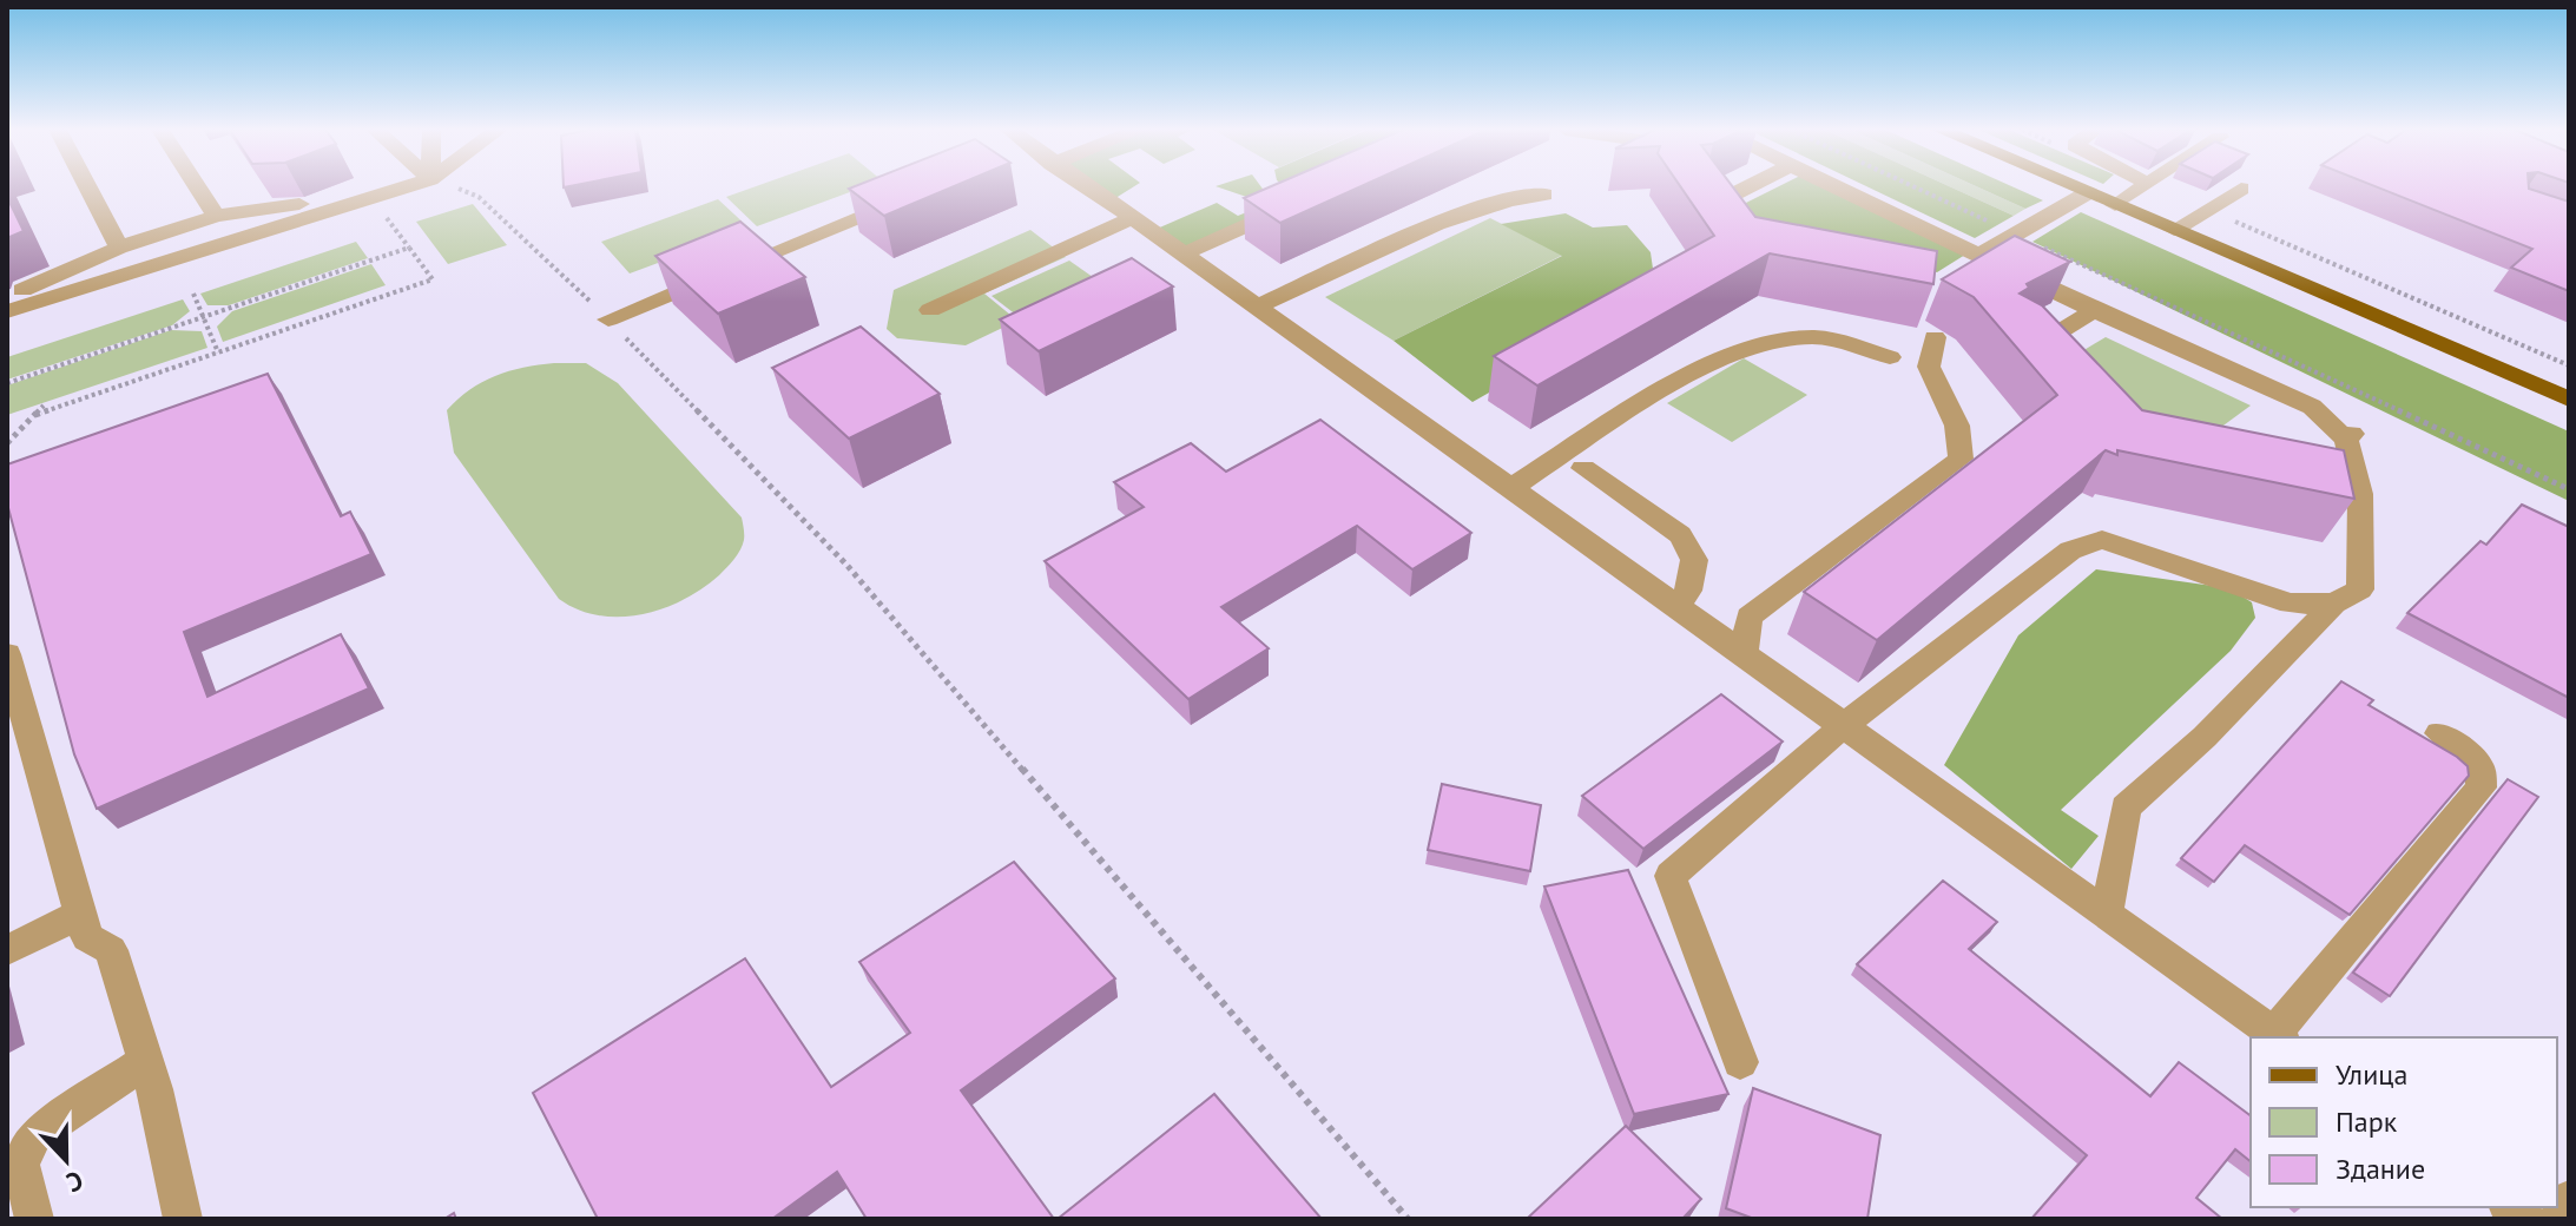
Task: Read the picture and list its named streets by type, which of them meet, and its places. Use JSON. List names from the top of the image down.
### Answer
{
  "legend": ["Улица", "Парк", "Здание"],
  "north": "bottom"
}
